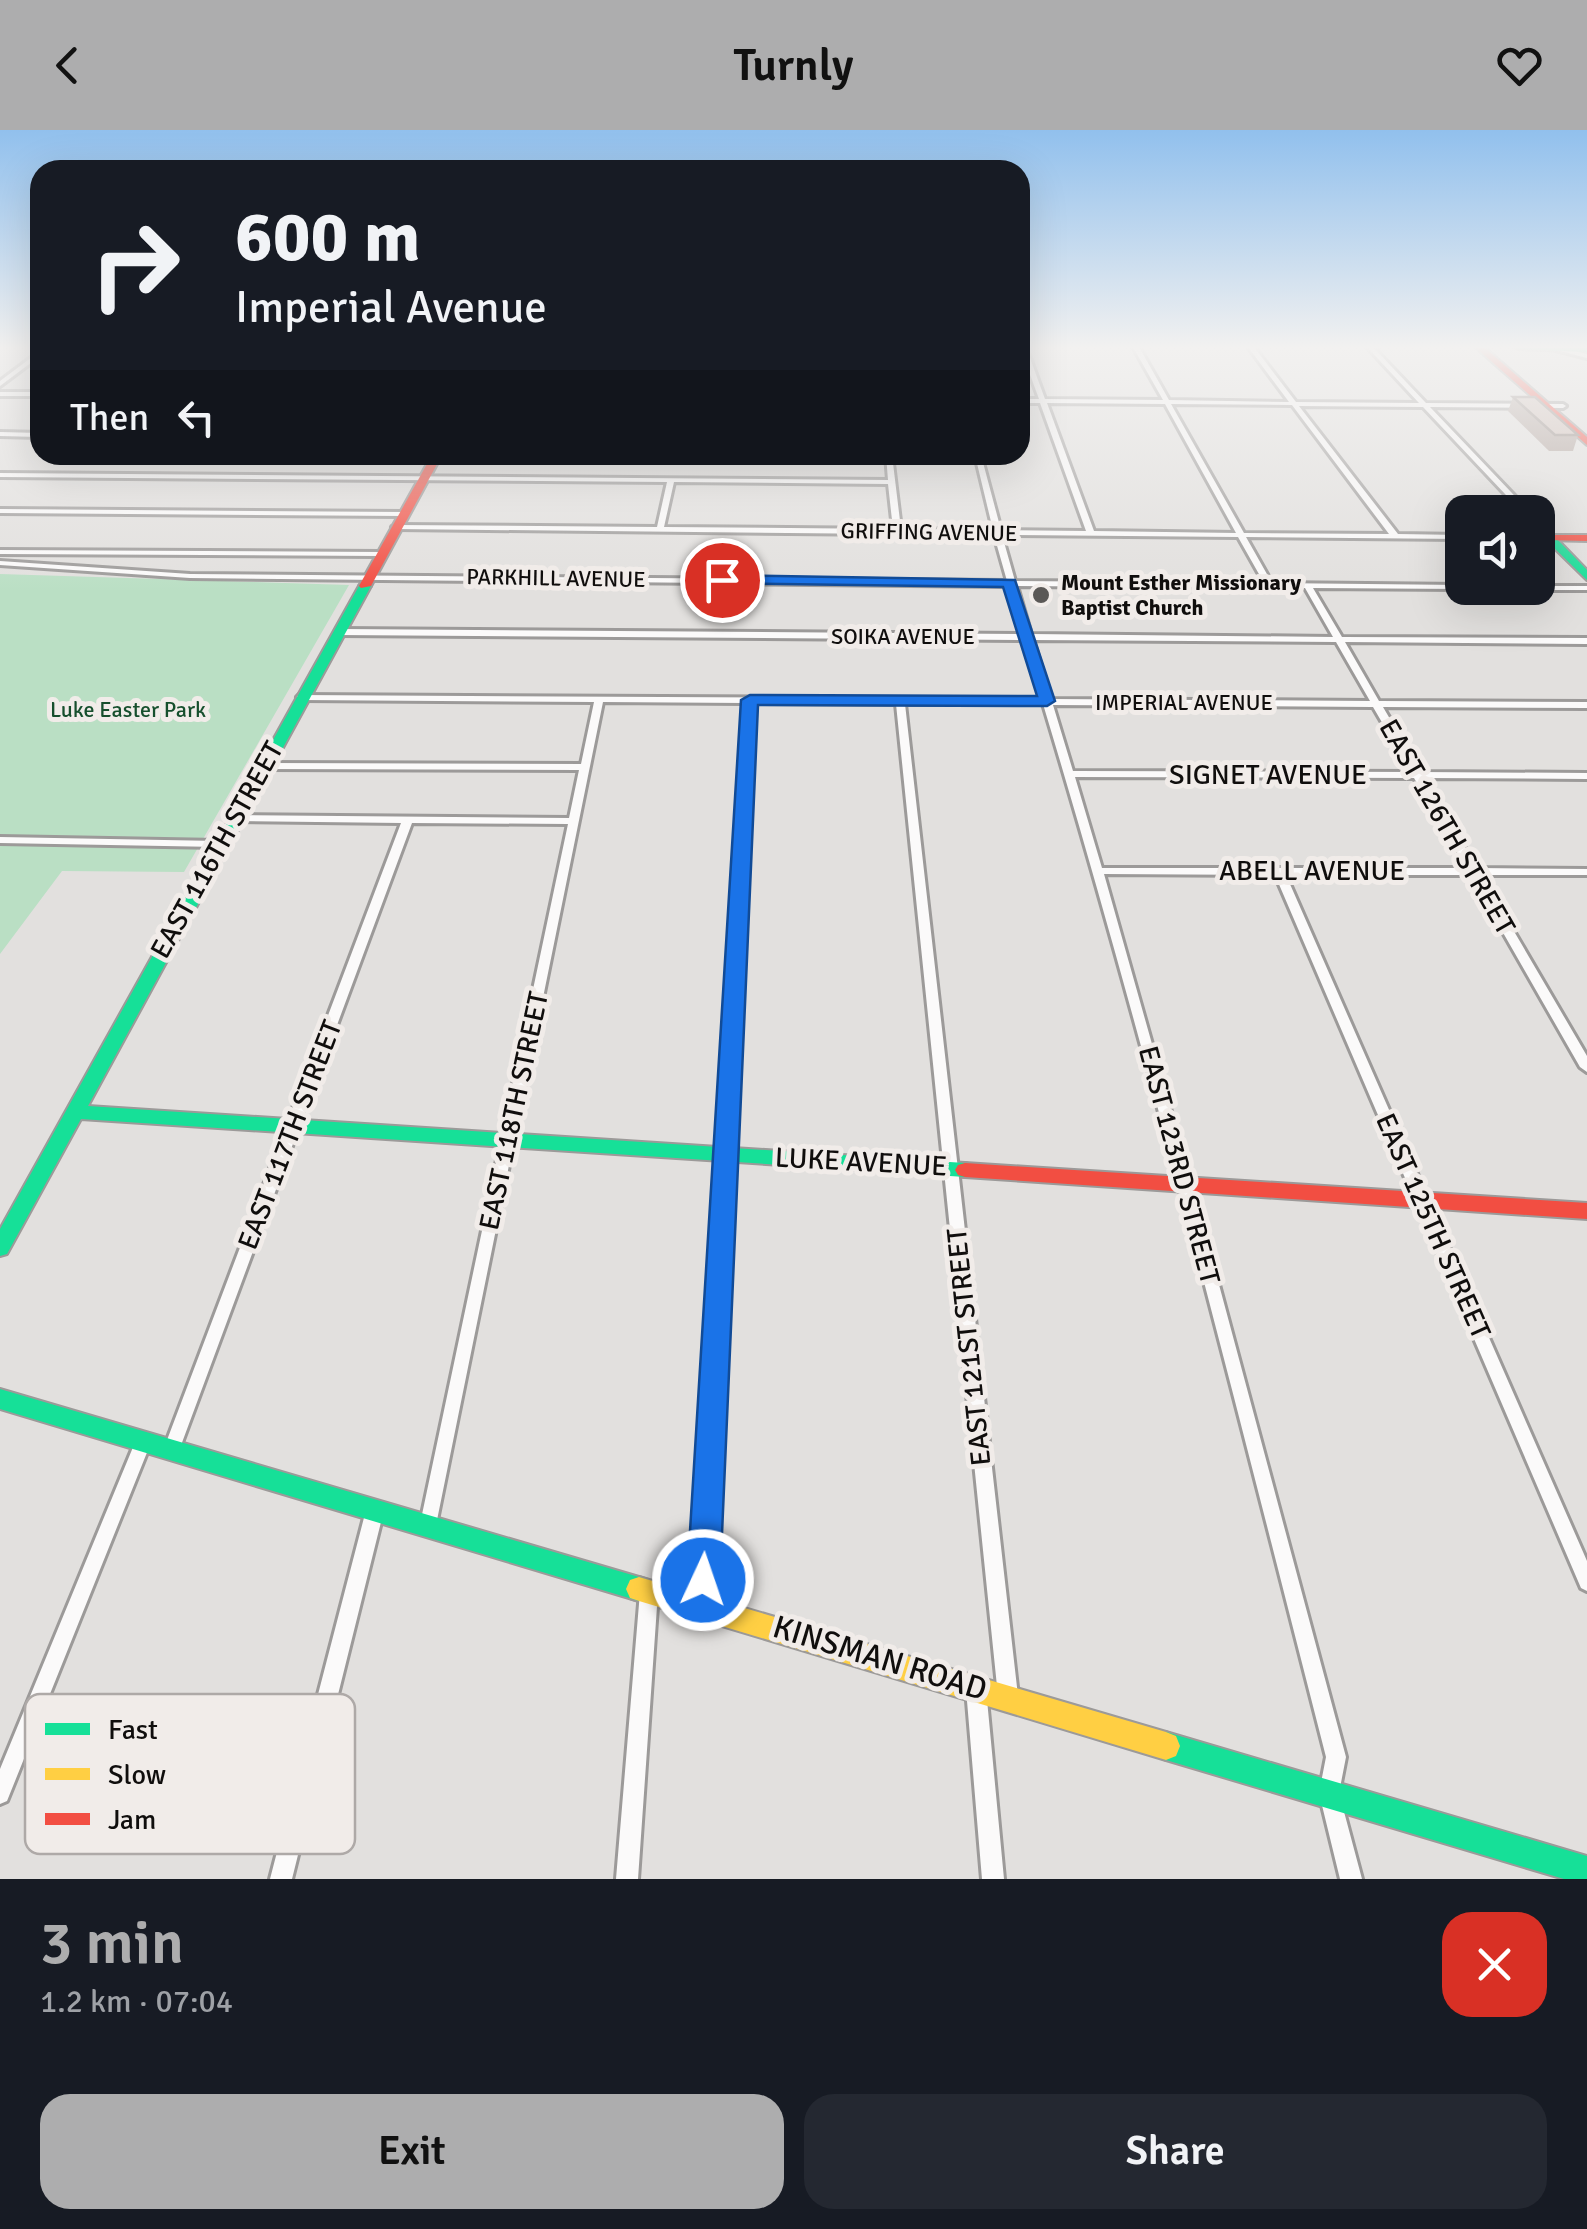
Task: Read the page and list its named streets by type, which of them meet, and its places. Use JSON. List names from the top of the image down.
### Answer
{
  "streets": {
    "main road": ["EAST 116TH STREET", "LUKE AVENUE", "KINSMAN ROAD"],
    "street": [
      "GRIFFING AVENUE",
      "PARKHILL AVENUE",
      "SOIKA AVENUE",
      "IMPERIAL AVENUE",
      "SIGNET AVENUE",
      "EAST 126TH STREET",
      "ABELL AVENUE",
      "EAST 118TH STREET",
      "EAST 117TH STREET",
      "EAST 123RD STREET",
      "EAST 125TH STREET",
      "EAST 121ST STREET"
    ]
  },
  "crossings": [
    ["GRIFFING AVENUE", "EAST 116TH STREET"],
    ["GRIFFING AVENUE", "EAST 123RD STREET"],
    ["PARKHILL AVENUE", "EAST 126TH STREET"],
    ["PARKHILL AVENUE", "EAST 116TH STREET"],
    ["PARKHILL AVENUE", "EAST 123RD STREET"],
    ["SOIKA AVENUE", "EAST 126TH STREET"],
    ["SOIKA AVENUE", "EAST 116TH STREET"],
    ["SOIKA AVENUE", "EAST 123RD STREET"],
    ["IMPERIAL AVENUE", "EAST 126TH STREET"],
    ["IMPERIAL AVENUE", "EAST 116TH STREET"],
    ["IMPERIAL AVENUE", "EAST 118TH STREET"],
    ["IMPERIAL AVENUE", "EAST 123RD STREET"],
    ["IMPERIAL AVENUE", "EAST 121ST STREET"],
    ["SIGNET AVENUE", "EAST 126TH STREET"],
    ["SIGNET AVENUE", "EAST 123RD STREET"],
    ["EAST 126TH STREET", "ABELL AVENUE"],
    ["EAST 116TH STREET", "LUKE AVENUE"],
    ["ABELL AVENUE", "EAST 123RD STREET"],
    ["ABELL AVENUE", "EAST 125TH STREET"],
    ["EAST 118TH STREET", "LUKE AVENUE"],
    ["EAST 118TH STREET", "KINSMAN ROAD"],
    ["EAST 117TH STREET", "LUKE AVENUE"],
    ["EAST 117TH STREET", "KINSMAN ROAD"],
    ["LUKE AVENUE", "EAST 123RD STREET"],
    ["LUKE AVENUE", "EAST 125TH STREET"],
    ["LUKE AVENUE", "EAST 121ST STREET"],
    ["EAST 123RD STREET", "KINSMAN ROAD"],
    ["EAST 121ST STREET", "KINSMAN ROAD"]
  ],
  "parks": ["Luke Easter Park"],
  "places": ["Mount Esther Missionary Baptist Church"],
  "legend": ["Fast", "Slow", "Jam"],
  "page": {
    "header": "Turnly",
    "turn": ["600 m", "Imperial Avenue"],
    "then": "Then",
    "heading": ["3 min", "1.2 km · 07:04"],
    "buttons": ["Exit", "Share"]
  }
}
